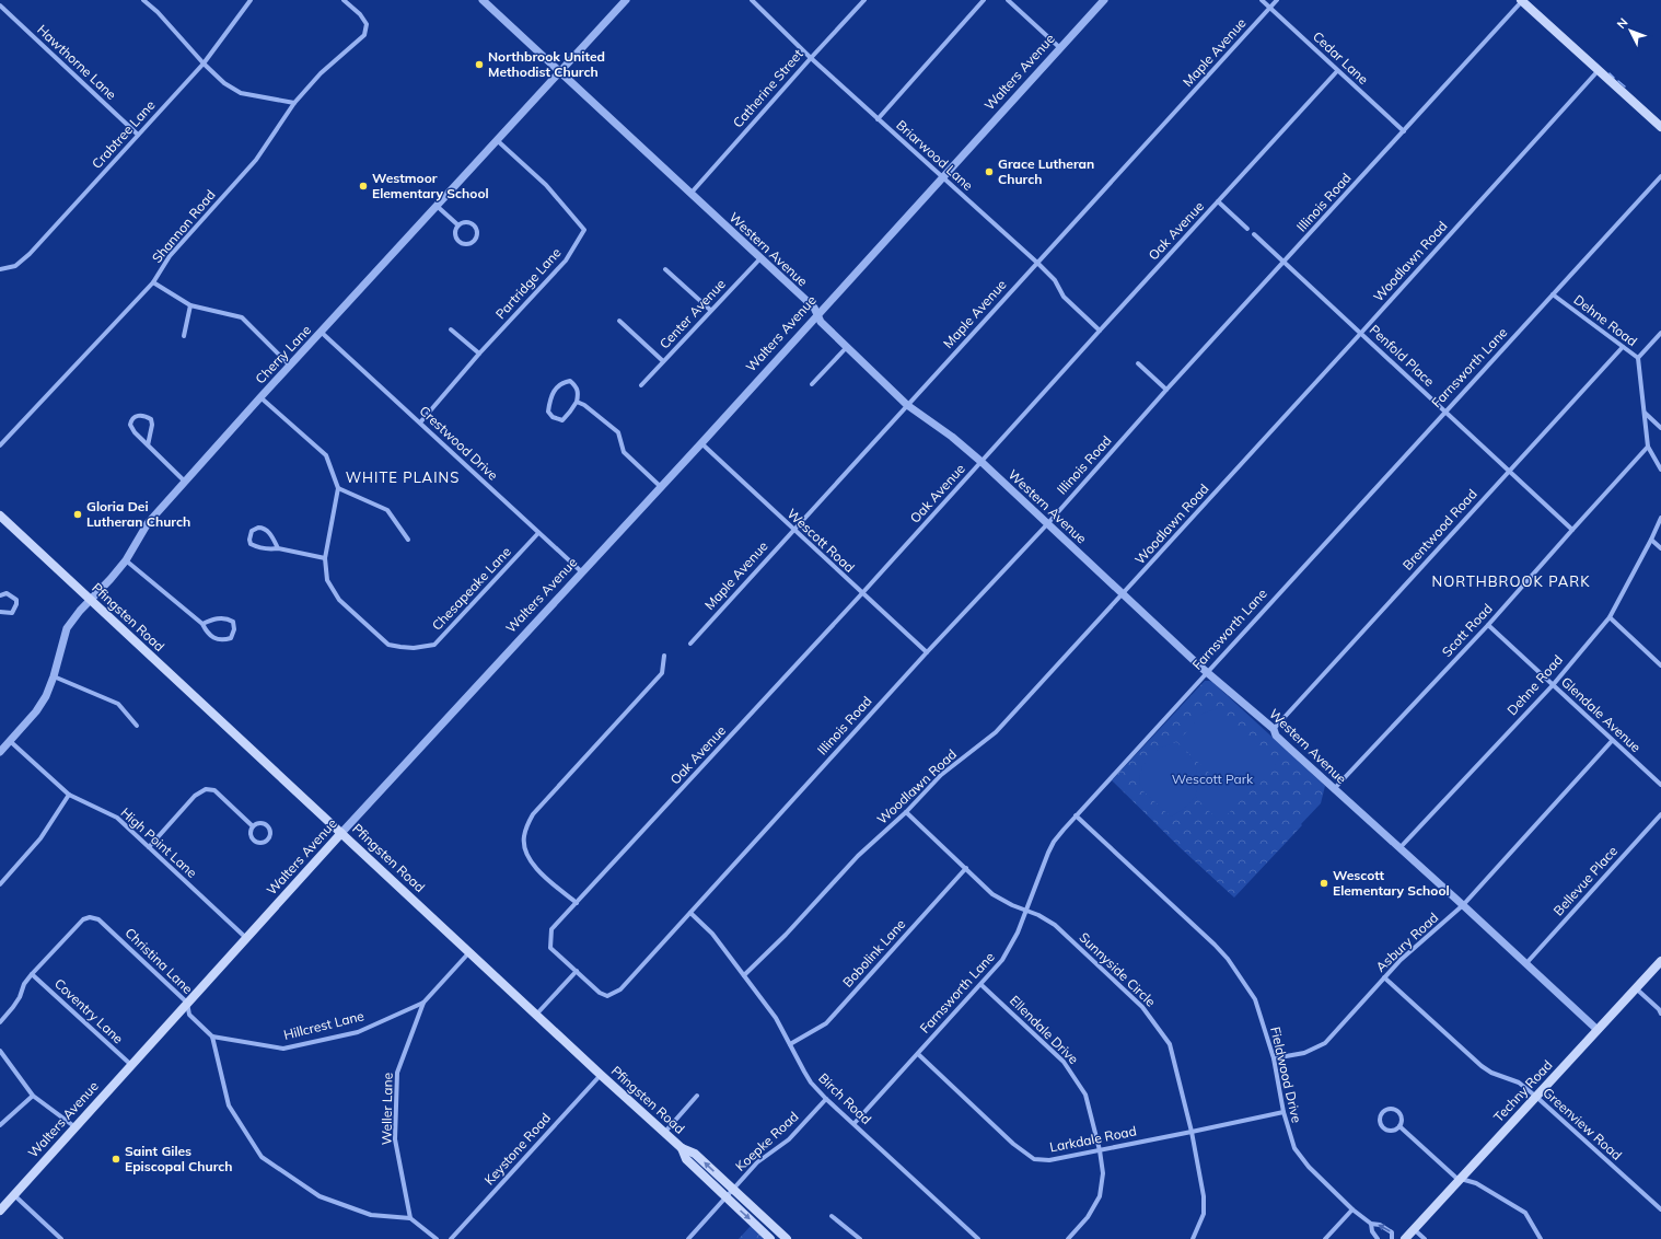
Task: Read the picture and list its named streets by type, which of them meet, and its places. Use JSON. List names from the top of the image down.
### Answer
{
  "streets": {
    "main road": ["Walters Avenue", "Pfingsten Road", "Techny Road"],
    "street": [
      "Maple Avenue",
      "Cedar Lane",
      "Hawthorne Lane",
      "Catherine Street",
      "Crabtree Lane",
      "Briarwood Lane",
      "Illinois Road",
      "Shannon Road",
      "Oak Avenue",
      "Western Avenue",
      "Woodlawn Road",
      "Partridge Lane",
      "Center Avenue",
      "Dehne Road",
      "Cherry Lane",
      "Penfold Place",
      "Farnsworth Lane",
      "Crestwood Drive",
      "Brentwood Road",
      "Wescott Road",
      "Chesapeake Lane",
      "Scott Road",
      "Glendale Avenue",
      "High Point Lane",
      "Bellevue Place",
      "Asbury Road",
      "Bobolink Lane",
      "Christina Lane",
      "Sunnyside Circle",
      "Coventry Lane",
      "Hillcrest Lane",
      "Ellendale Drive",
      "Fieldwood Drive",
      "Birch Road",
      "Weller Lane",
      "Greenview Road",
      "Larkdale Road",
      "Koepke Road",
      "Keystone Road"
    ]
  },
  "crossings": [
    ["Maple Avenue", "Cedar Lane"],
    ["Maple Avenue", "Briarwood Lane"],
    ["Maple Avenue", "Western Avenue"],
    ["Maple Avenue", "Wescott Road"],
    ["Cedar Lane", "Illinois Road"],
    ["Cedar Lane", "Oak Avenue"],
    ["Hawthorne Lane", "Crabtree Lane"],
    ["Walters Avenue", "Briarwood Lane"],
    ["Walters Avenue", "Western Avenue"],
    ["Walters Avenue", "Crestwood Drive"],
    ["Walters Avenue", "Wescott Road"],
    ["Walters Avenue", "Pfingsten Road"],
    ["Walters Avenue", "High Point Lane"],
    ["Walters Avenue", "Christina Lane"],
    ["Walters Avenue", "Coventry Lane"],
    ["Catherine Street", "Briarwood Lane"],
    ["Catherine Street", "Western Avenue"],
    ["Briarwood Lane", "Oak Avenue"],
    ["Illinois Road", "Oak Avenue"],
    ["Illinois Road", "Western Avenue"],
    ["Illinois Road", "Penfold Place"],
    ["Illinois Road", "Wescott Road"],
    ["Illinois Road", "Birch Road"],
    ["Oak Avenue", "Western Avenue"],
    ["Oak Avenue", "Wescott Road"],
    ["Western Avenue", "Woodlawn Road"],
    ["Western Avenue", "Center Avenue"],
    ["Western Avenue", "Dehne Road"],
    ["Western Avenue", "Cherry Lane"],
    ["Western Avenue", "Farnsworth Lane"],
    ["Western Avenue", "Brentwood Road"],
    ["Western Avenue", "Scott Road"],
    ["Western Avenue", "Bellevue Place"],
    ["Western Avenue", "Asbury Road"],
    ["Western Avenue", "Techny Road"],
    ["Woodlawn Road", "Penfold Place"],
    ["Woodlawn Road", "Sunnyside Circle"],
    ["Woodlawn Road", "Birch Road"],
    ["Partridge Lane", "Cherry Lane"],
    ["Partridge Lane", "Crestwood Drive"],
    ["Dehne Road", "Farnsworth Lane"],
    ["Dehne Road", "Brentwood Road"],
    ["Dehne Road", "Scott Road"],
    ["Dehne Road", "Glendale Avenue"],
    ["Cherry Lane", "Crestwood Drive"],
    ["Cherry Lane", "Pfingsten Road"],
    ["Cherry Lane", "High Point Lane"],
    ["Penfold Place", "Farnsworth Lane"],
    ["Penfold Place", "Brentwood Road"],
    ["Penfold Place", "Scott Road"],
    ["Farnsworth Lane", "Sunnyside Circle"],
    ["Farnsworth Lane", "Ellendale Drive"],
    ["Farnsworth Lane", "Fieldwood Drive"],
    ["Farnsworth Lane", "Birch Road"],
    ["Farnsworth Lane", "Larkdale Road"],
    ["Crestwood Drive", "Chesapeake Lane"],
    ["Pfingsten Road", "Hillcrest Lane"],
    ["Pfingsten Road", "Koepke Road"],
    ["Pfingsten Road", "Keystone Road"],
    ["Scott Road", "Glendale Avenue"],
    ["Glendale Avenue", "Asbury Road"],
    ["Asbury Road", "Fieldwood Drive"],
    ["Asbury Road", "Greenview Road"],
    ["Bobolink Lane", "Sunnyside Circle"],
    ["Bobolink Lane", "Birch Road"],
    ["Christina Lane", "Coventry Lane"],
    ["Christina Lane", "Hillcrest Lane"],
    ["Sunnyside Circle", "Larkdale Road"],
    ["Hillcrest Lane", "Weller Lane"],
    ["Ellendale Drive", "Larkdale Road"],
    ["Fieldwood Drive", "Larkdale Road"],
    ["Techny Road", "Greenview Road"],
    ["Birch Road", "Koepke Road"]
  ],
  "districts": ["WHITE PLAINS", "NORTHBROOK PARK"],
  "parks": ["Wescott Park"],
  "places": [
    "Northbrook United Methodist Church",
    "Grace Lutheran Church",
    "Westmoor Elementary School",
    "Gloria Dei Lutheran Church",
    "Wescott Elementary School",
    "Saint Giles Episcopal Church"
  ],
  "north": "top left"
}
